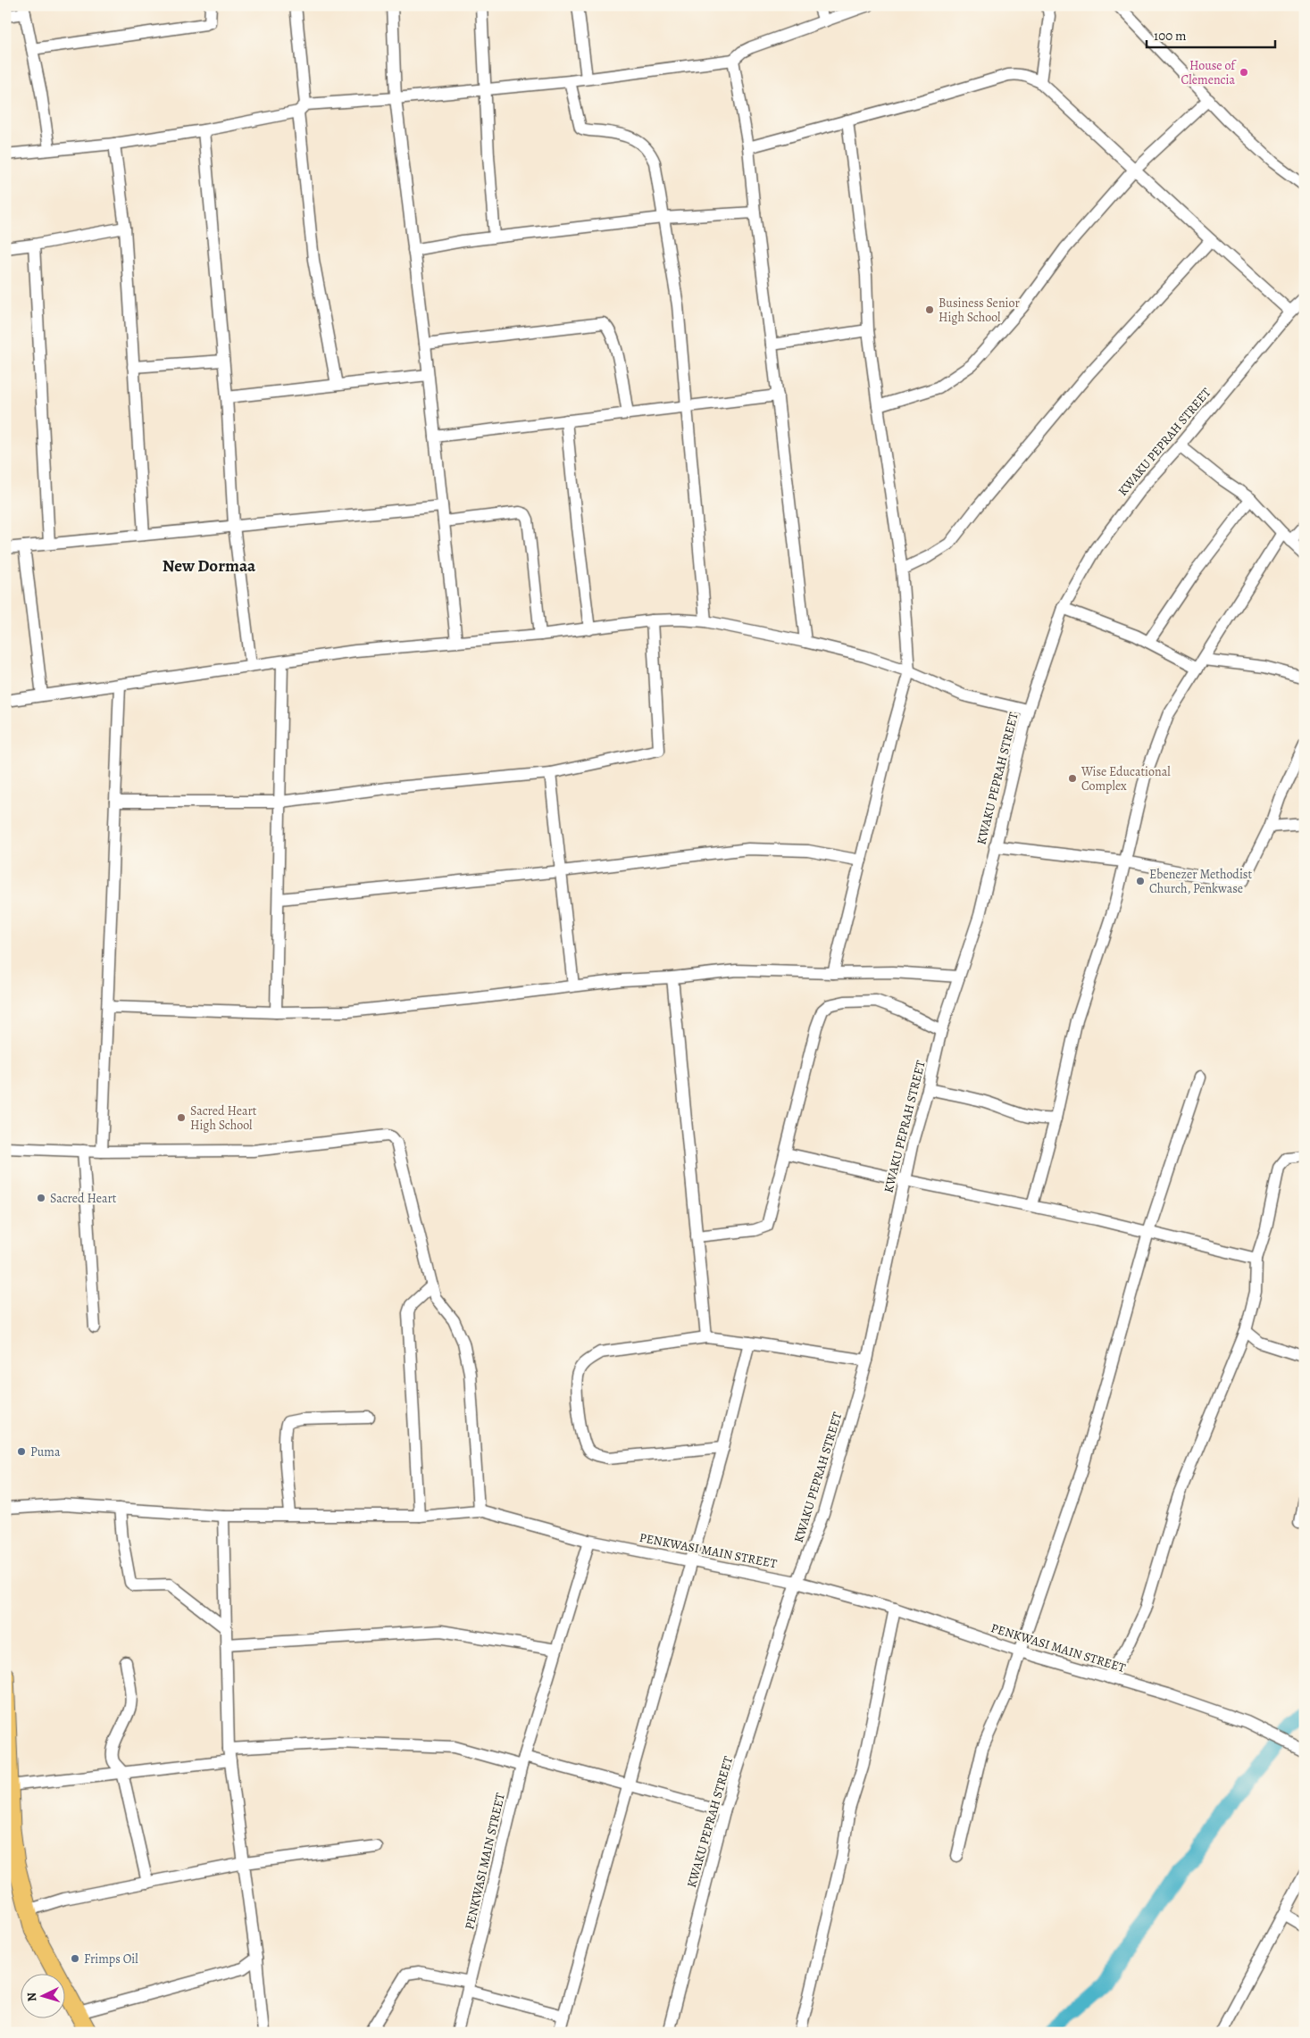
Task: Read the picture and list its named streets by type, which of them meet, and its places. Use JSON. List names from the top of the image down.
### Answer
{
  "streets": {
    "street": ["KWAKU PEPRAH STREET", "PENKWASI MAIN STREET"]
  },
  "crossings": [
    ["KWAKU PEPRAH STREET", "PENKWASI MAIN STREET"]
  ],
  "districts": ["New Dormaa"],
  "places": [
    "House of Clemencia",
    "Business Senior High School",
    "Wise Educational Complex",
    "Ebenezer Methodist Church, Penkwase",
    "Sacred Heart High School",
    "Sacred Heart",
    "Puma",
    "Frimps Oil"
  ],
  "scale_bar": "100 m",
  "north": "left"
}
